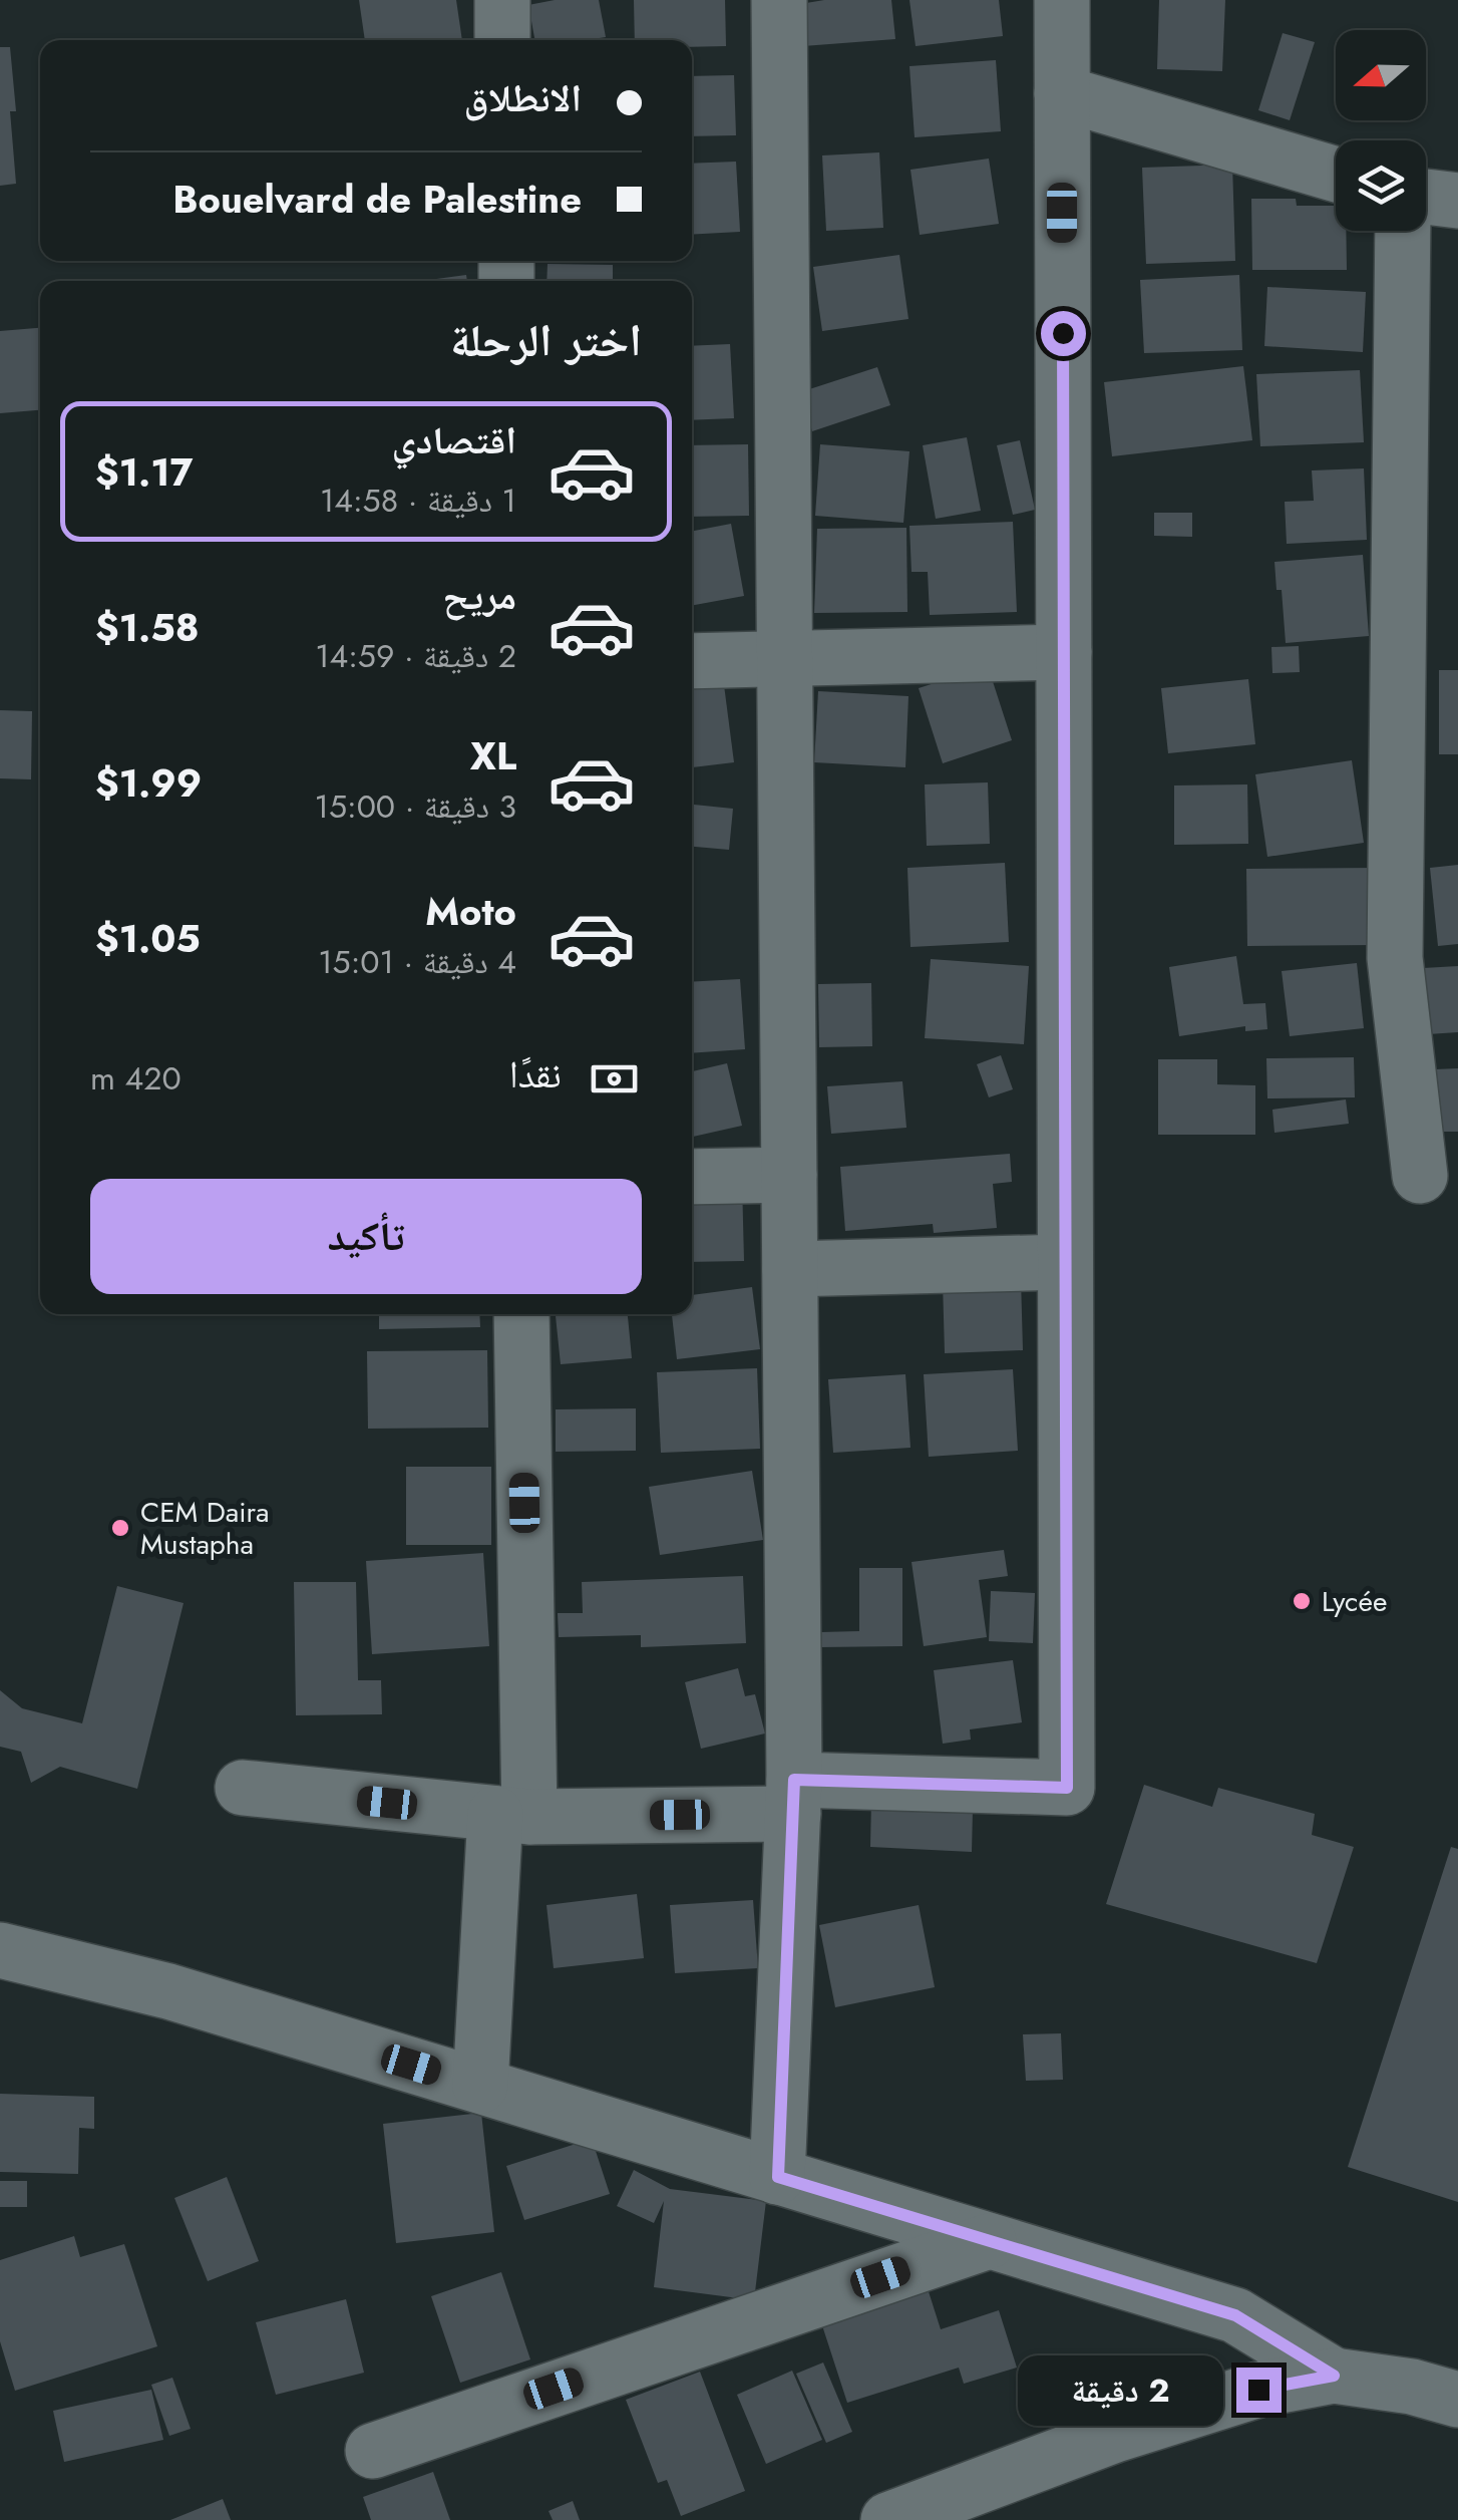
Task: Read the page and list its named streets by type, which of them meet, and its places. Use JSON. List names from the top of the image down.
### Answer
{
  "places": ["CEM Daira Mustapha", "Lycée"],
  "north": "left",
  "page": {
    "banner": ["الانطلاق", "Bouelvard de Palestine"],
    "heading": "اختر الرحلة",
    "list": [
      {
        "name": "اقتصادي",
        "note": "1 دقيقة · 14:58",
        "value": "$1.17"
      },
      {
        "name": "مريح",
        "note": "2 دقيقة · 14:59",
        "value": "$1.58"
      },
      {
        "name": "XL",
        "note": "3 دقيقة · 15:00",
        "value": "$1.99"
      },
      {
        "name": "Moto",
        "note": "4 دقيقة · 15:01",
        "value": "$1.05"
      }
    ],
    "pay": ["نقدًا", "420 m"],
    "buttons": "تأكيد",
    "bubble": "2 دقيقة"
  }
}
